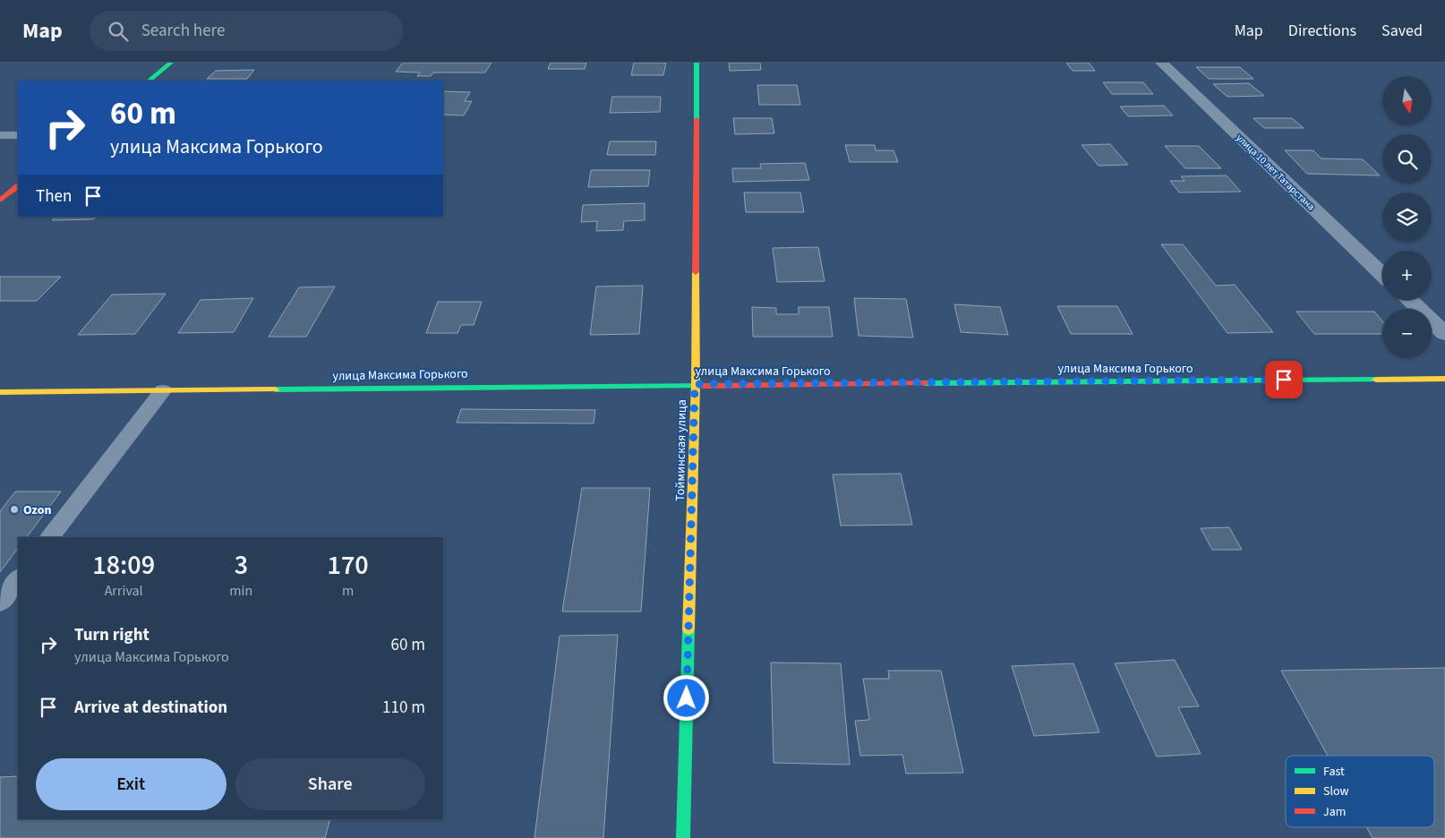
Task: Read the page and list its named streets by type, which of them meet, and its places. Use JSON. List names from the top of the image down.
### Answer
{
  "streets": {
    "street": ["улица 10 лет Татарстана", "улица Максима Горького", "Тойминская улица"]
  },
  "crossings": [
    ["улица Максима Горького", "Тойминская улица"]
  ],
  "places": ["Ozon"],
  "legend": ["Fast", "Slow", "Jam"],
  "north": "bottom",
  "page": {
    "header": "Map",
    "search": "Search here",
    "nav": ["Map", "Directions", "Saved"],
    "map_buttons": ["+", "−"],
    "turn": ["60 m", "улица Максима Горького"],
    "then": "Then",
    "eta": [
      "18:09",
      "Arrival",
      "3",
      "min",
      "170",
      "m"
    ],
    "list": [
      {
        "name": "Turn right",
        "note": "улица Максима Горького",
        "value": "60 m"
      },
      {
        "name": "Arrive at destination",
        "value": "110 m"
      }
    ],
    "buttons": ["Exit", "Share"]
  }
}
